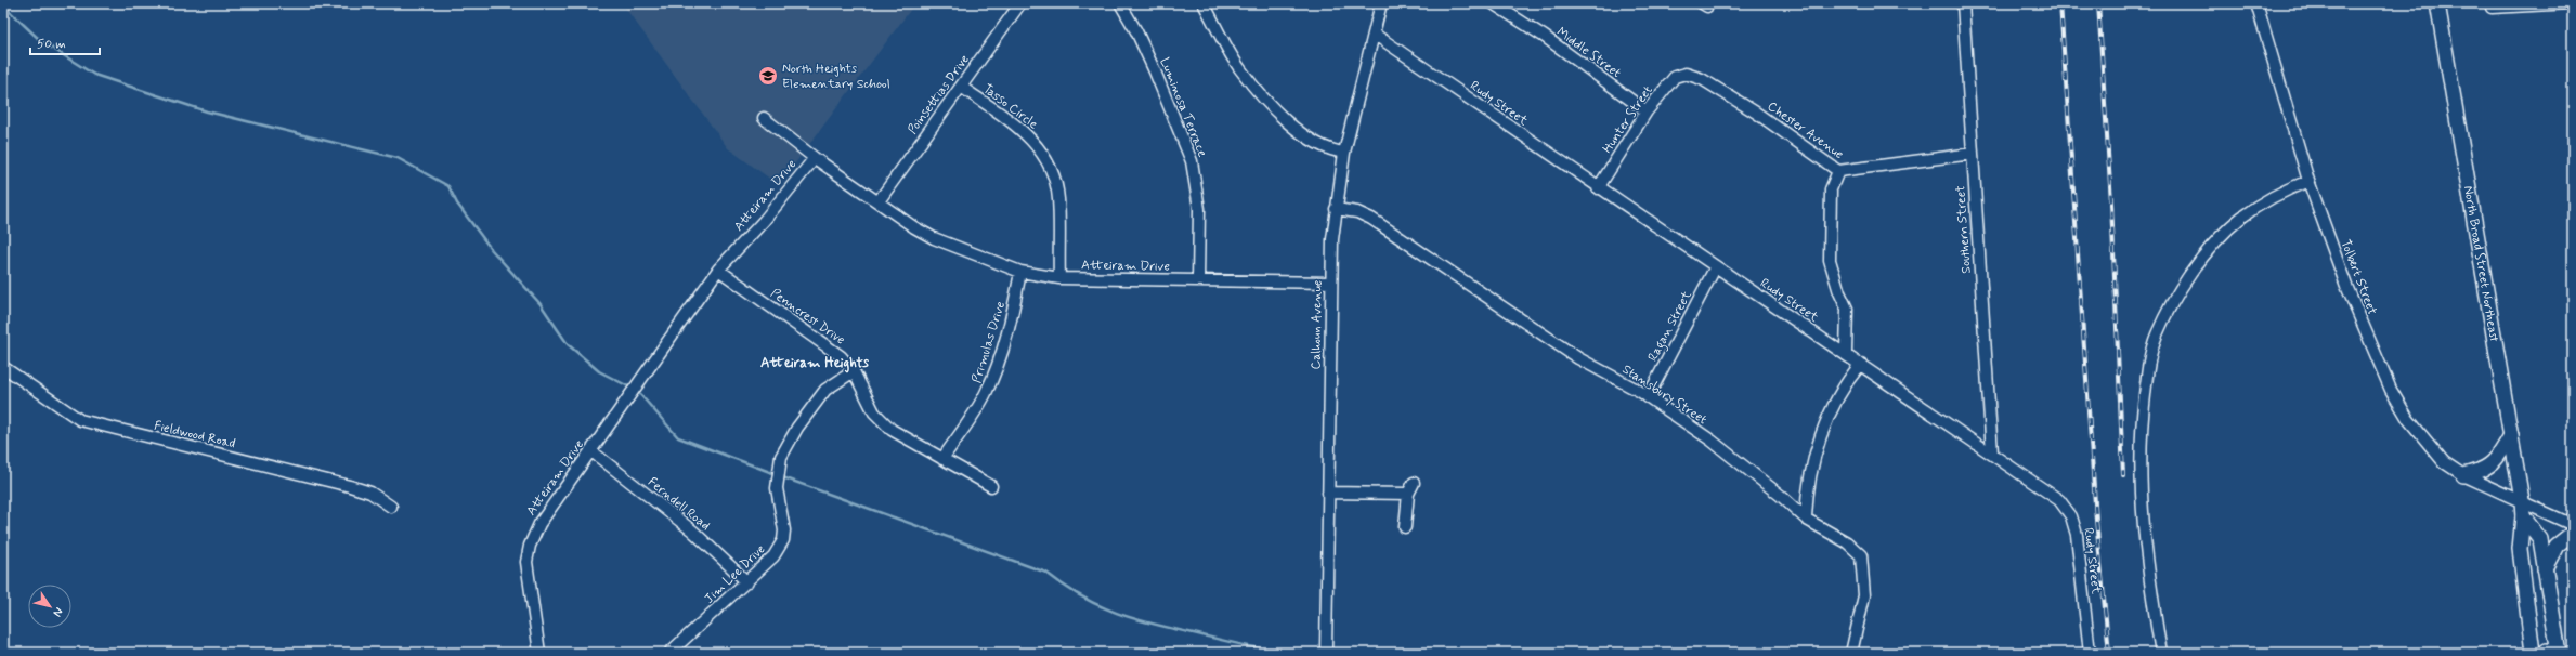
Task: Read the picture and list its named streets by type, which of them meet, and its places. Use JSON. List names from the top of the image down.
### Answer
{
  "streets": {
    "main road": ["North Broad Street Northeast"],
    "street": [
      "Middle Street",
      "Poinsettias Drive",
      "Rudy Street",
      "Tasso Circle",
      "Luminosa Terrace",
      "Hunter Street",
      "Chester Avenue",
      "Atteiram Drive",
      "Southern Street",
      "Tolbert Street",
      "Penncrest Drive",
      "Calhoun Avenue",
      "Ragan Street",
      "Primulas Drive",
      "Stansbury Street",
      "Fieldwood Road",
      "Ferndell Road",
      "Jim Lee Drive"
    ]
  },
  "crossings": [
    ["Middle Street", "Hunter Street"],
    ["Poinsettias Drive", "Tasso Circle"],
    ["Poinsettias Drive", "Atteiram Drive"],
    ["Rudy Street", "Hunter Street"],
    ["Rudy Street", "Southern Street"],
    ["Rudy Street", "Calhoun Avenue"],
    ["Rudy Street", "Ragan Street"],
    ["Tasso Circle", "Atteiram Drive"],
    ["Luminosa Terrace", "Atteiram Drive"],
    ["Hunter Street", "Chester Avenue"],
    ["Chester Avenue", "Southern Street"],
    ["Atteiram Drive", "Penncrest Drive"],
    ["Atteiram Drive", "Calhoun Avenue"],
    ["Atteiram Drive", "Primulas Drive"],
    ["Atteiram Drive", "Ferndell Road"],
    ["North Broad Street Northeast", "Tolbert Street"],
    ["Penncrest Drive", "Primulas Drive"],
    ["Penncrest Drive", "Jim Lee Drive"],
    ["Calhoun Avenue", "Stansbury Street"],
    ["Ragan Street", "Stansbury Street"],
    ["Ferndell Road", "Jim Lee Drive"]
  ],
  "districts": ["Atteiram Heights"],
  "places": {
    "school or university": ["North Heights Elementary School"]
  },
  "scale_bar": "50 m",
  "north": "bottom right"
}
